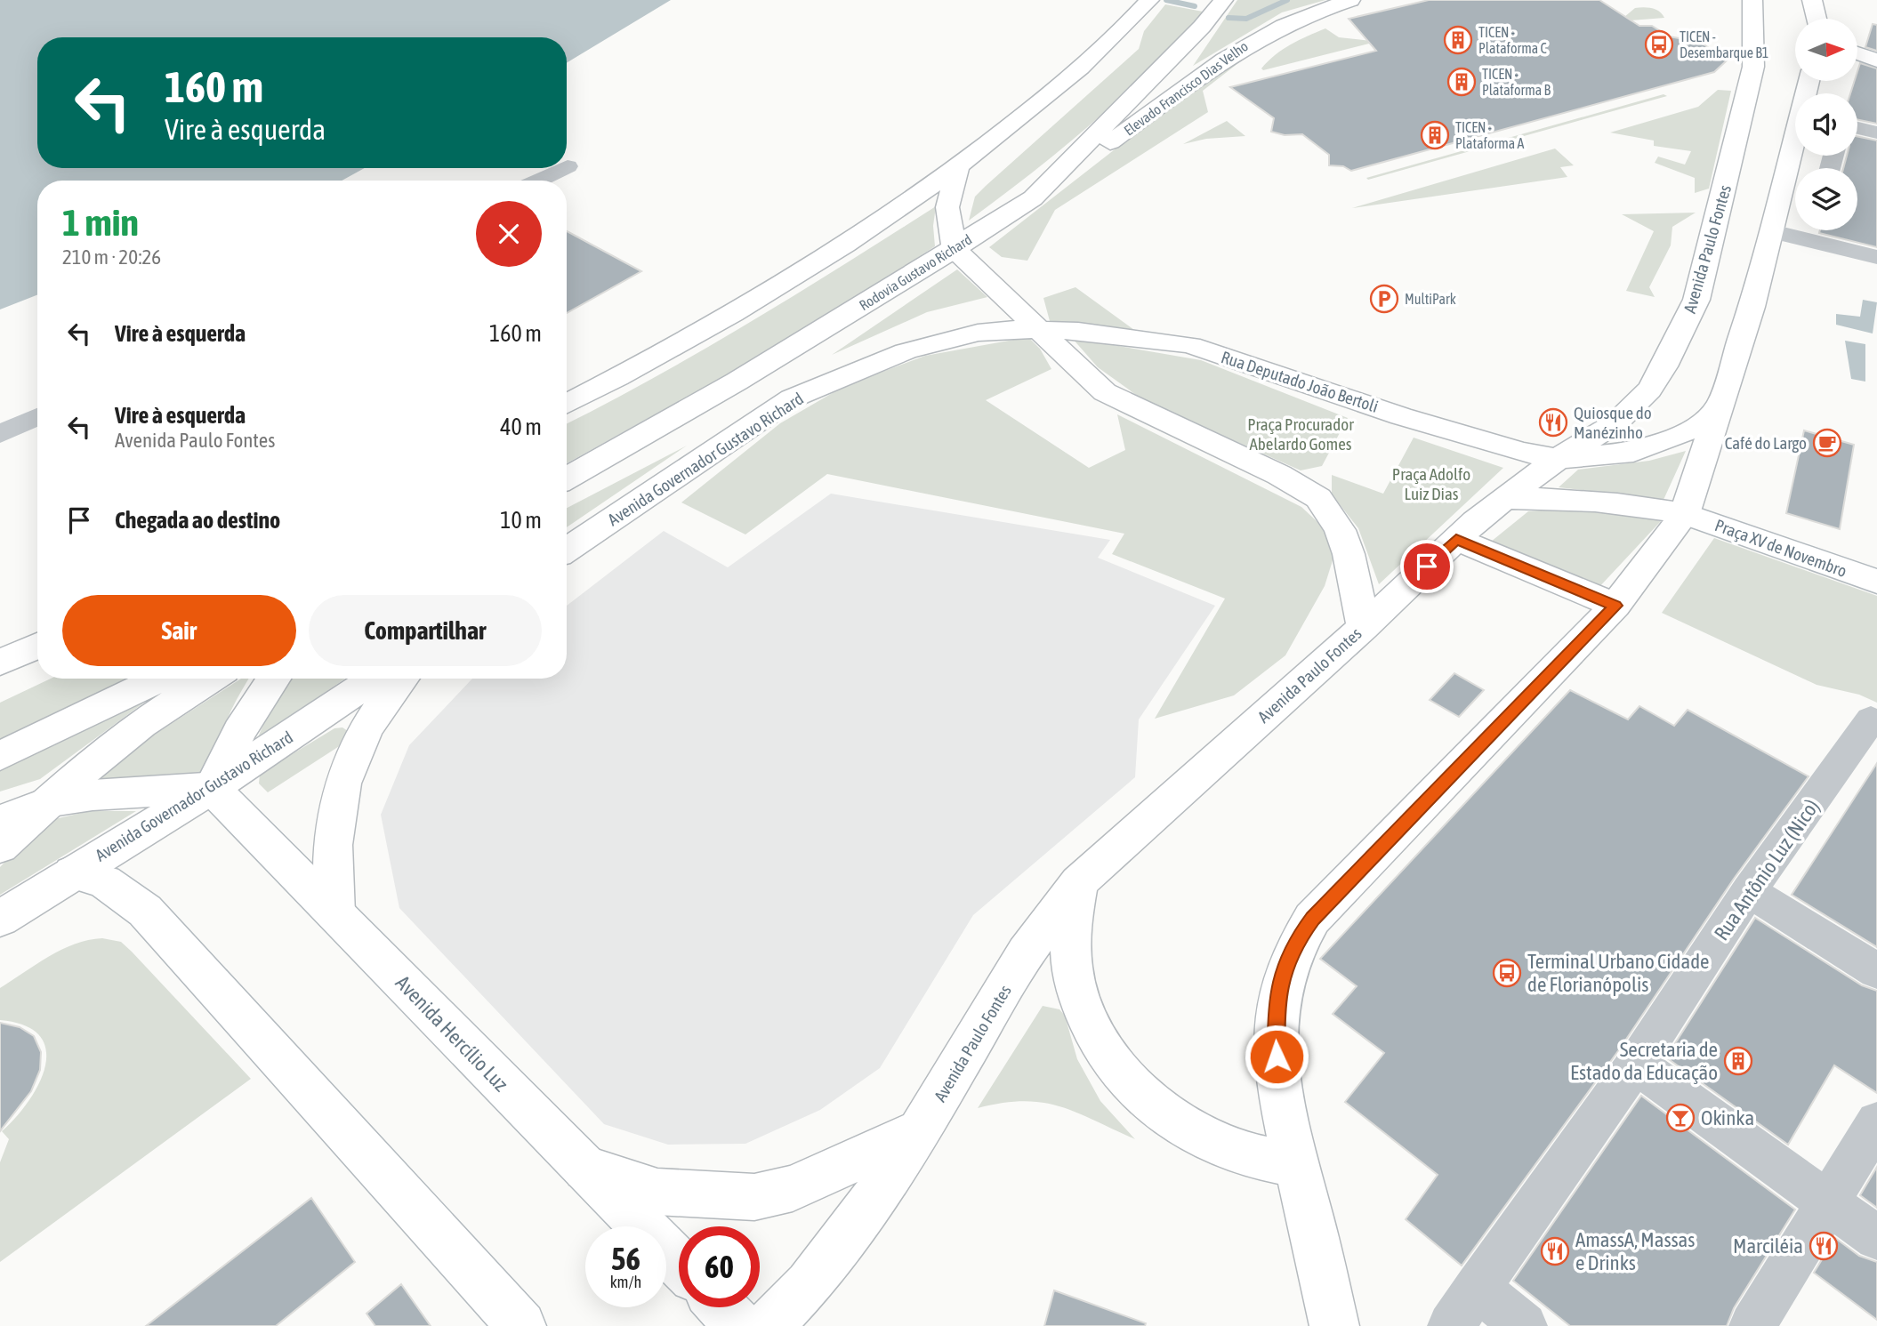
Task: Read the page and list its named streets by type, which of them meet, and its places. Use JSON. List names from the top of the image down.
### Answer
{
  "streets": {
    "main road": [
      "Elevado Francisco Dias Velho",
      "Avenida Paulo Fontes",
      "Rodovia Gustavo Richard",
      "Rua Deputado João Bertoli",
      "Avenida Governador Gustavo Richard",
      "Praça XV de Novembro",
      "Avenida Hercílio Luz"
    ],
    "street": ["Rua Antônio Luz (Nico)"]
  },
  "crossings": [
    ["Elevado Francisco Dias Velho", "Rodovia Gustavo Richard"],
    ["Avenida Paulo Fontes", "Rua Deputado João Bertoli"],
    ["Avenida Paulo Fontes", "Praça XV de Novembro"],
    ["Rua Deputado João Bertoli", "Avenida Governador Gustavo Richard"],
    ["Avenida Governador Gustavo Richard", "Avenida Hercílio Luz"]
  ],
  "parks": ["Praça Procurador Abelardo Gomes", "Praça Adolfo Luiz Dias"],
  "places": {
    "building": [
      "TICEN - Plataforma C",
      "TICEN - Plataforma B",
      "TICEN - Plataforma A",
      "Secretaria de Estado da Educação"
    ],
    "bus stop": ["TICEN - Desembarque B1", "Terminal Urbano Cidade de Florianópolis"],
    "parking": ["MultiPark"],
    "restaurant": ["Quiosque do Manézinho", "Marciléia", "AmassA, Massas e Drinks"],
    "cafe": ["Café do Largo"],
    "bar": ["Okinka"]
  },
  "north": "right",
  "page": {
    "turn": ["160 m", "Vire à esquerda"],
    "heading": ["1 min", "210 m · 20:26"],
    "list": [
      {
        "name": "Vire à esquerda",
        "value": "160 m"
      },
      {
        "name": "Vire à esquerda",
        "note": "Avenida Paulo Fontes",
        "value": "40 m"
      },
      {
        "name": "Chegada ao destino",
        "value": "10 m"
      }
    ],
    "buttons": ["Sair", "Compartilhar"],
    "speed": "56 km/h",
    "limit": "60"
  }
}
